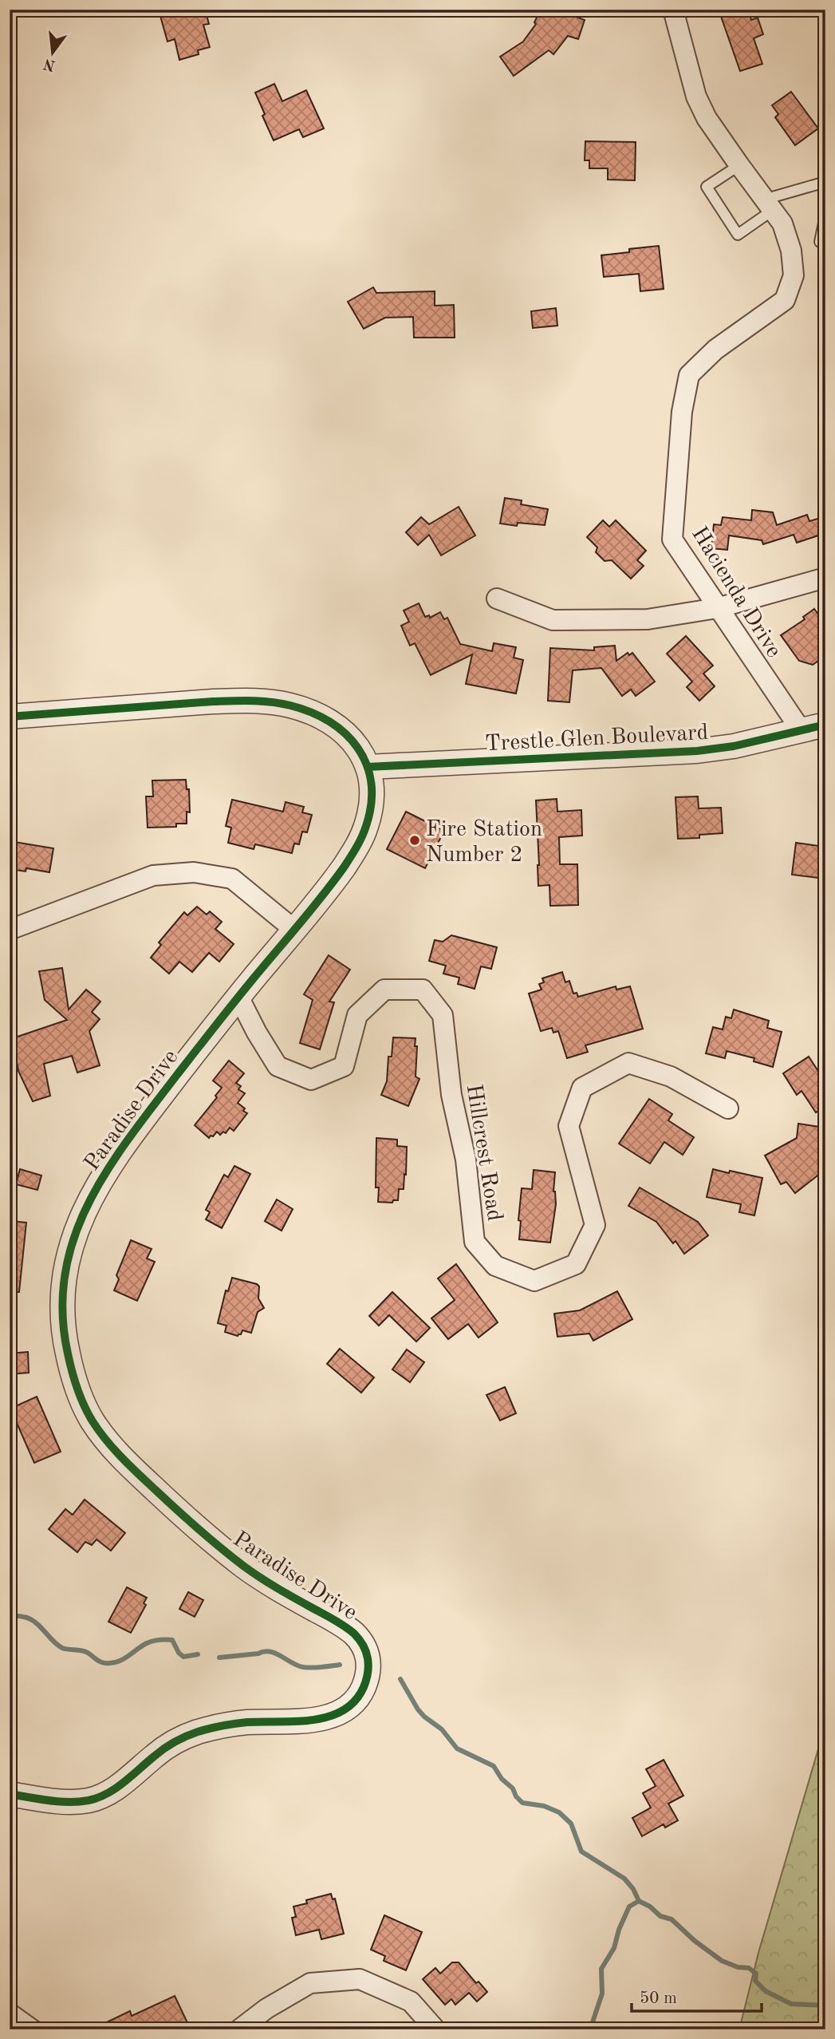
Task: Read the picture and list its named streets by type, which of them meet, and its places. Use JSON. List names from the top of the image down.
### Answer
{
  "streets": {
    "street": [
      "Hacienda Drive",
      "Trestle Glen Boulevard",
      "Paradise Drive",
      "Hillcrest Road"
    ]
  },
  "crossings": [
    ["Hacienda Drive", "Trestle Glen Boulevard"],
    ["Trestle Glen Boulevard", "Paradise Drive"],
    ["Paradise Drive", "Hillcrest Road"]
  ],
  "places": ["Fire Station Number 2"],
  "scale_bar": "50 m",
  "north": "bottom"
}
